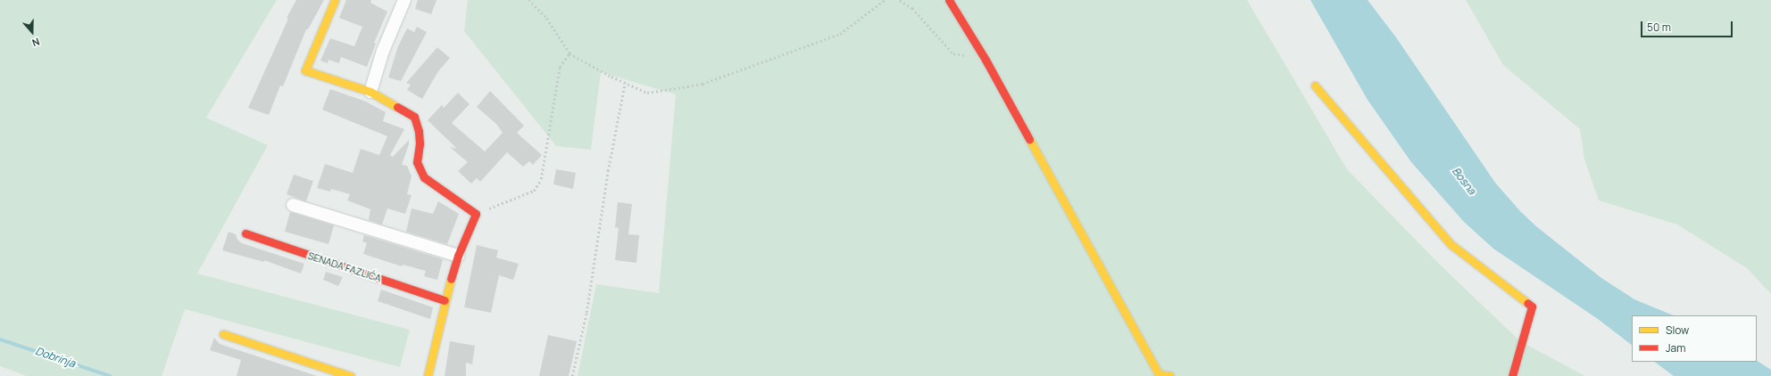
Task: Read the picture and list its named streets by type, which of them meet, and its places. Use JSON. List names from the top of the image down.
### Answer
{
  "streets": {
    "street": ["SENADA FAZLIĆA"]
  },
  "water": ["Bosna", "Dobrinja"],
  "legend": ["Slow", "Jam"],
  "scale_bar": "50 m",
  "north": "bottom"
}
